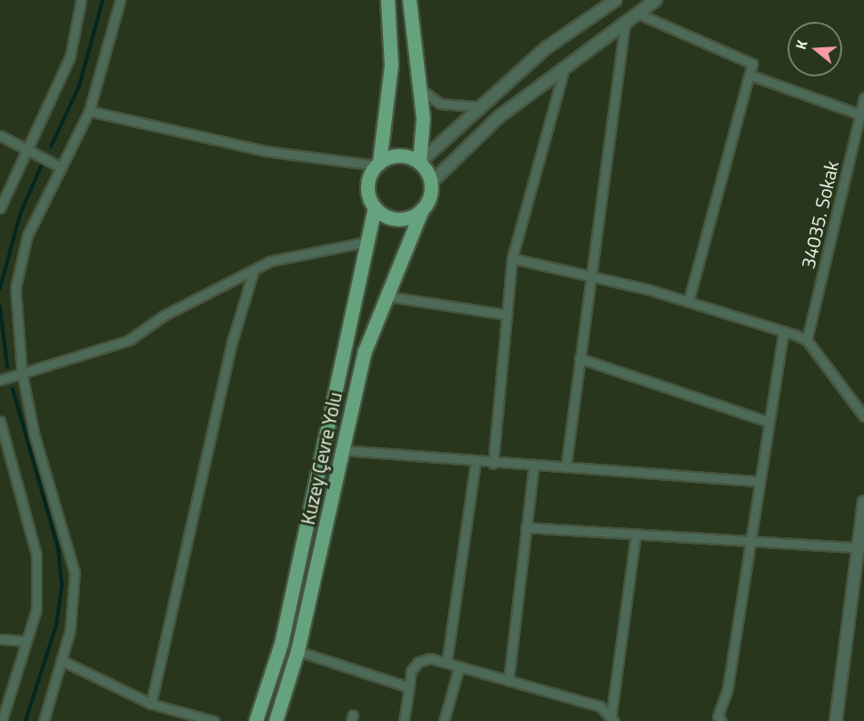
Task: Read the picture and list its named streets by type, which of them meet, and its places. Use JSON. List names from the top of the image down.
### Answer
{
  "streets": {
    "main road": ["Kuzey Çevre Yolu"],
    "street": ["34035. Sokak"]
  },
  "north": "left"
}
